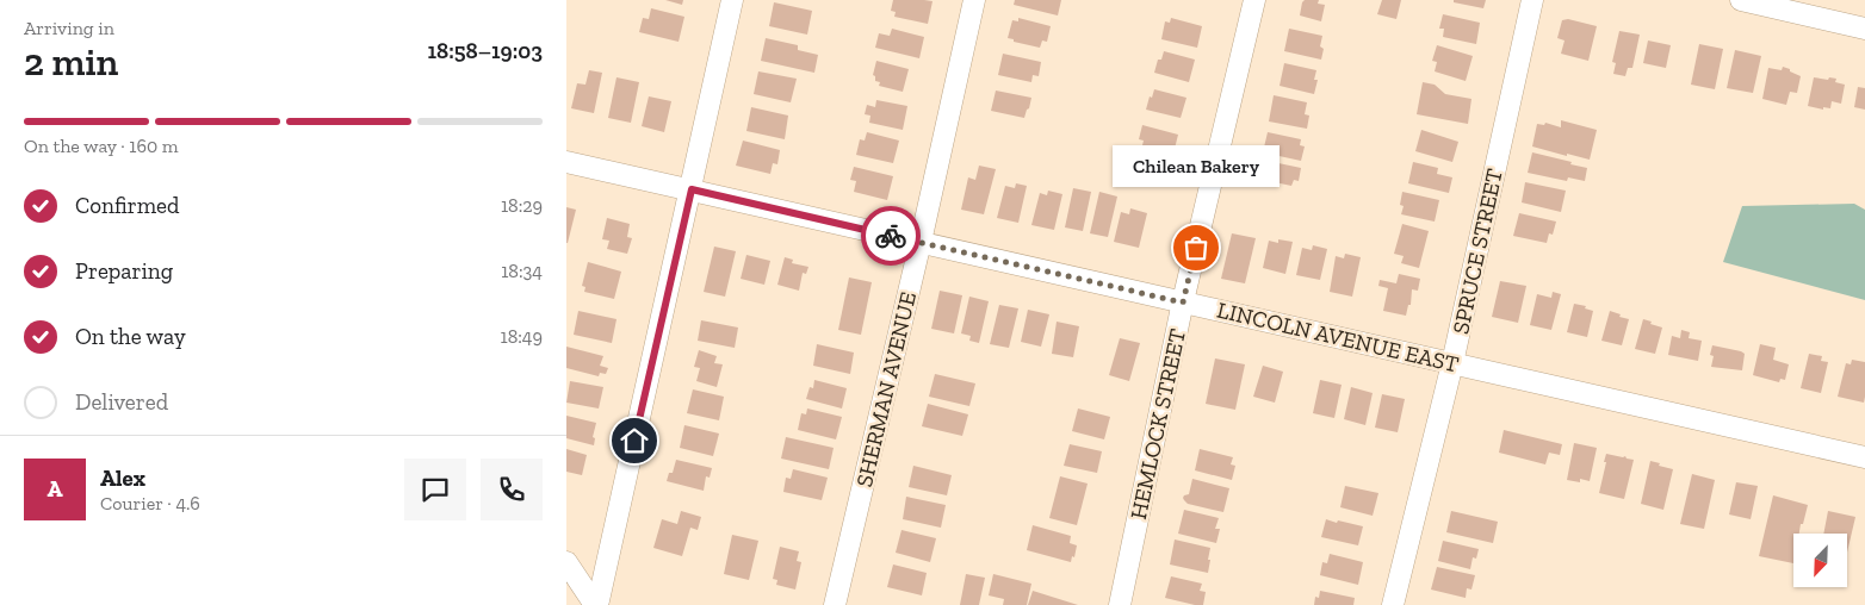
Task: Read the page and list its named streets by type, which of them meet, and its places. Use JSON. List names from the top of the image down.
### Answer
{
  "streets": {
    "street": [
      "SPRUCE STREET",
      "LINCOLN AVENUE EAST",
      "SHERMAN AVENUE",
      "HEMLOCK STREET"
    ]
  },
  "crossings": [
    ["SPRUCE STREET", "LINCOLN AVENUE EAST"],
    ["LINCOLN AVENUE EAST", "SHERMAN AVENUE"],
    ["LINCOLN AVENUE EAST", "HEMLOCK STREET"]
  ],
  "places": ["Chilean Bakery"],
  "north": "bottom left",
  "page": {
    "heading": ["2 min", "Arriving in", "18:58–19:03"],
    "panel": ["Alex", "Courier · 4.6"],
    "bar": "On the way · 160 m",
    "bubble": "Chilean Bakery",
    "list": [
      ["Confirmed", "18:29"],
      ["Preparing", "18:34"],
      ["On the way", "18:49"],
      "Delivered"
    ],
    "round": "A"
  }
}
